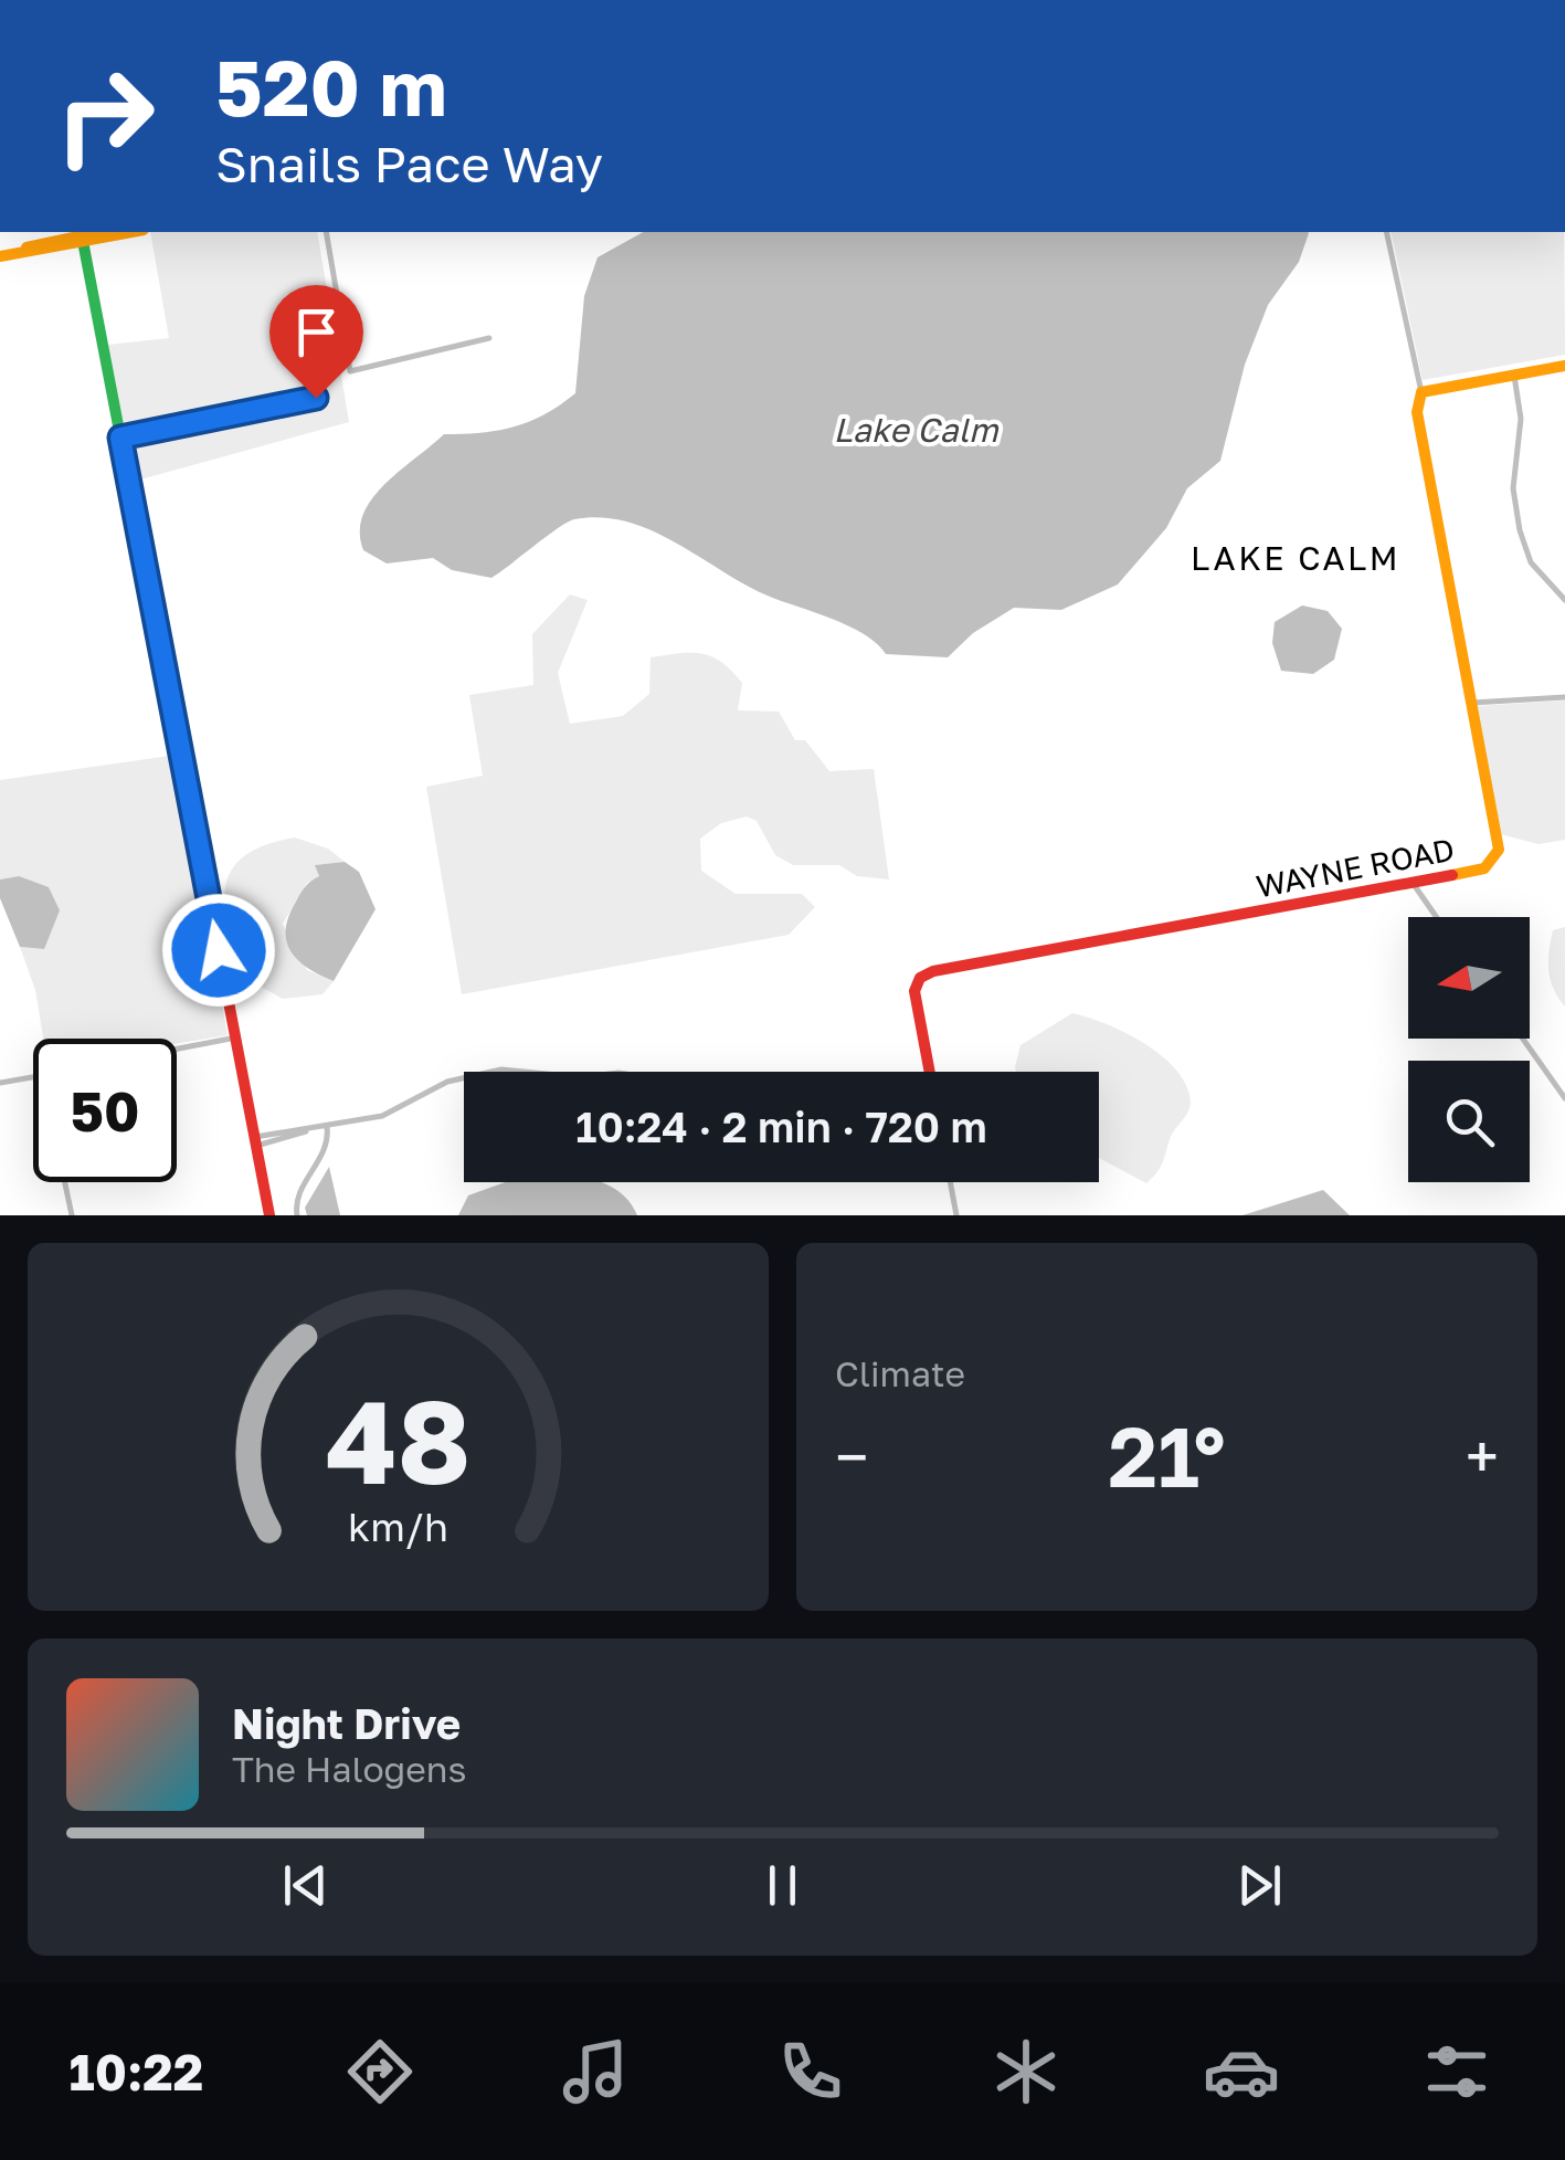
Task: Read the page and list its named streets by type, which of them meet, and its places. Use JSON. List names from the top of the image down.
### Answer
{
  "streets": {
    "street": ["WAYNE ROAD"]
  },
  "districts": ["LAKE CALM"],
  "water": ["Lake Calm"],
  "north": "left",
  "page": {
    "turn": ["520 m", "Snails Pace Way"],
    "limit": "50",
    "trip": "10:24 · 2 min · 720 m",
    "tile": "Climate",
    "heat": ["−", "21°", "+"],
    "song": ["Night Drive", "The Halogens"],
    "tabs": "10:22",
    "gauge": ["48", "km/h"]
  }
}
